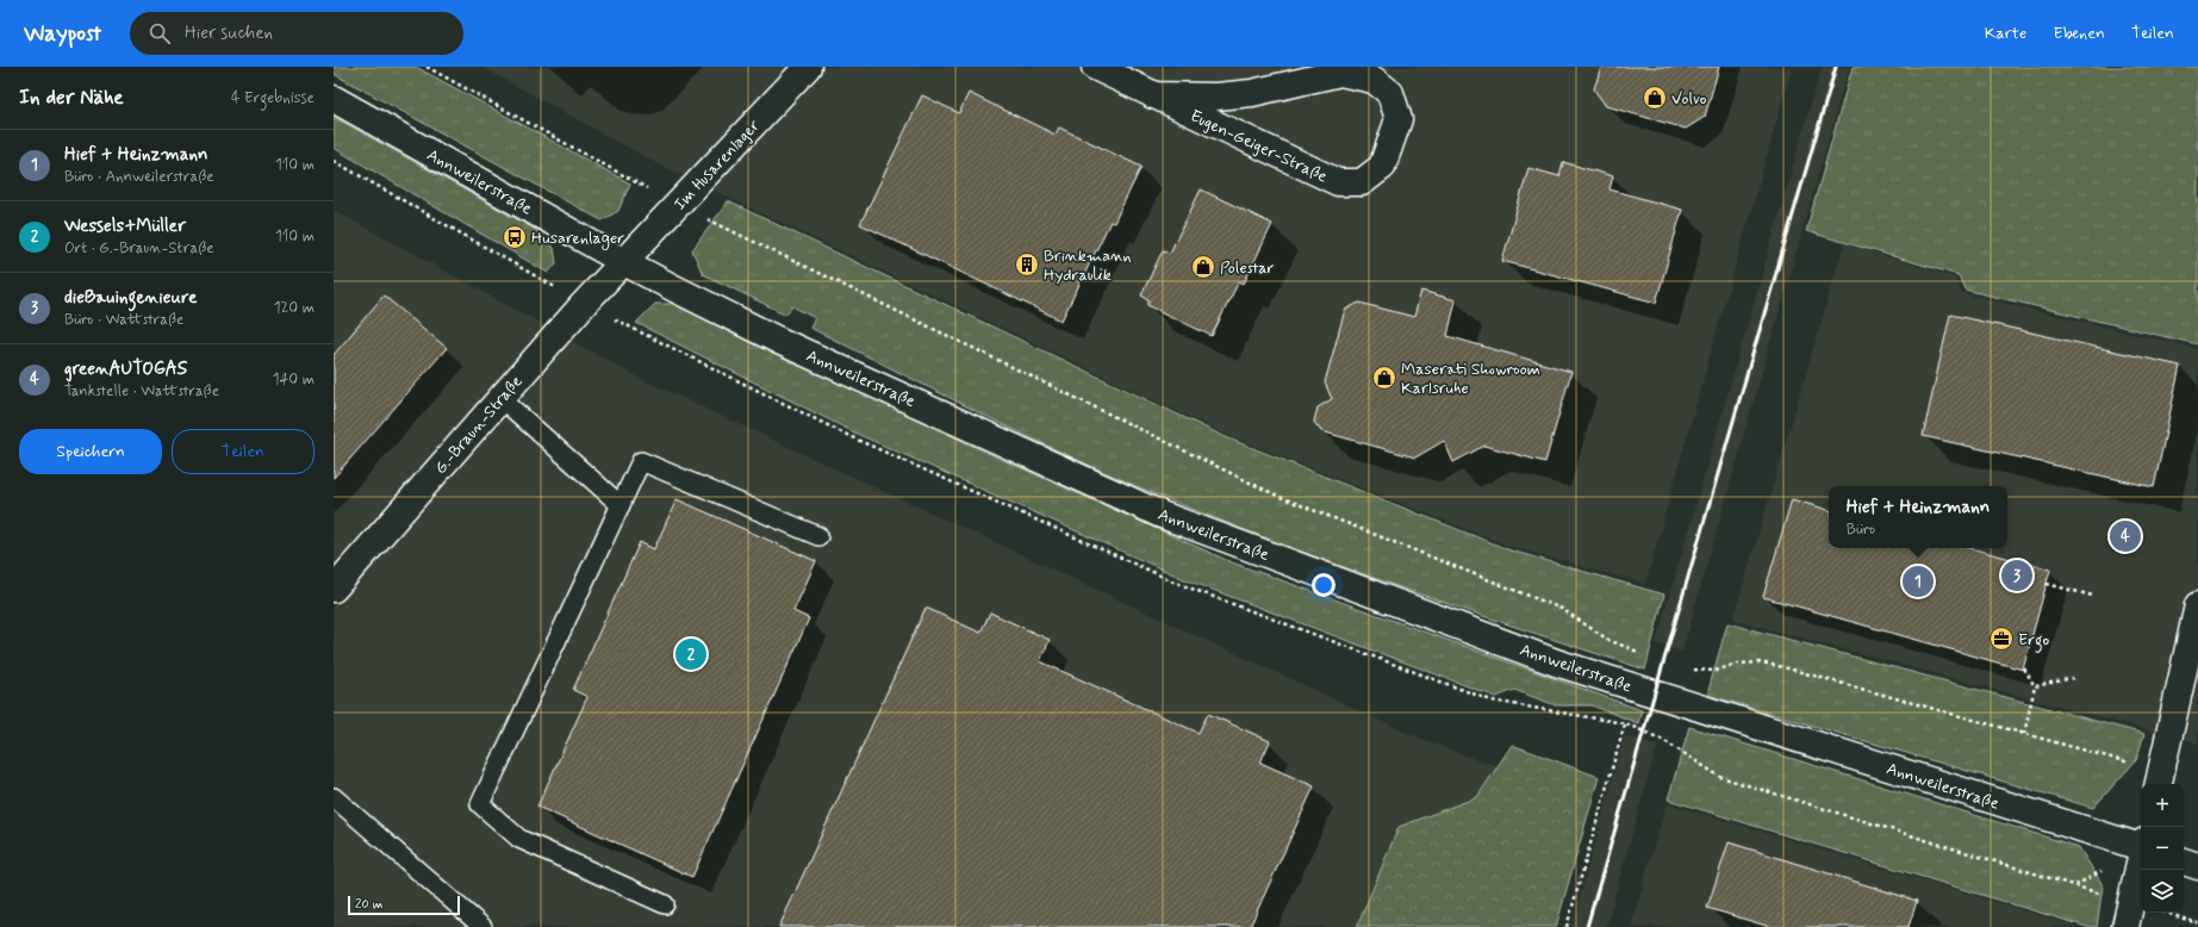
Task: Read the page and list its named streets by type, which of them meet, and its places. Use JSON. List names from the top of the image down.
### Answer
{
  "streets": {
    "street": [
      "Eugen-Geiger-Straße",
      "Im Husarenlager",
      "Annweilerstraße",
      "G.-Braun-Straße"
    ]
  },
  "crossings": [
    ["Im Husarenlager", "Annweilerstraße"],
    ["Im Husarenlager", "G.-Braun-Straße"],
    ["Annweilerstraße", "G.-Braun-Straße"]
  ],
  "places": {
    "shop": ["Volvo", "Polestar", "Maserati Showroom Karlsruhe"],
    "bus stop": ["Husarenlager"],
    "building": ["Brinkmann Hydraulik"],
    "office": ["Ergo"]
  },
  "scale_bar": "20 m",
  "page": {
    "header": "Waypost",
    "search": "Hier suchen",
    "nav": ["Karte", "Ebenen", "Teilen"],
    "heading": ["In der Nähe", "4 Ergebnisse"],
    "list": [
      {
        "mark": "1",
        "name": "Hief + Heinzmann",
        "note": "Büro · Annweilerstraße",
        "value": "110 m"
      },
      {
        "mark": "2",
        "name": "Wessels+Müller",
        "note": "Ort · G.-Braun-Straße",
        "value": "110 m"
      },
      {
        "mark": "3",
        "name": "dieBauingenieure",
        "note": "Büro · Wattstraße",
        "value": "120 m"
      },
      {
        "mark": "4",
        "name": "greenAUTOGAS",
        "note": "Tankstelle · Wattstraße",
        "value": "140 m"
      }
    ],
    "buttons": ["Speichern", "Teilen"],
    "popup": ["Hief + Heinzmann", "Büro"],
    "pins": [
      "4",
      "3",
      "1",
      "2"
    ],
    "map_buttons": ["+", "−"],
    "scale": "20 m"
  }
}
